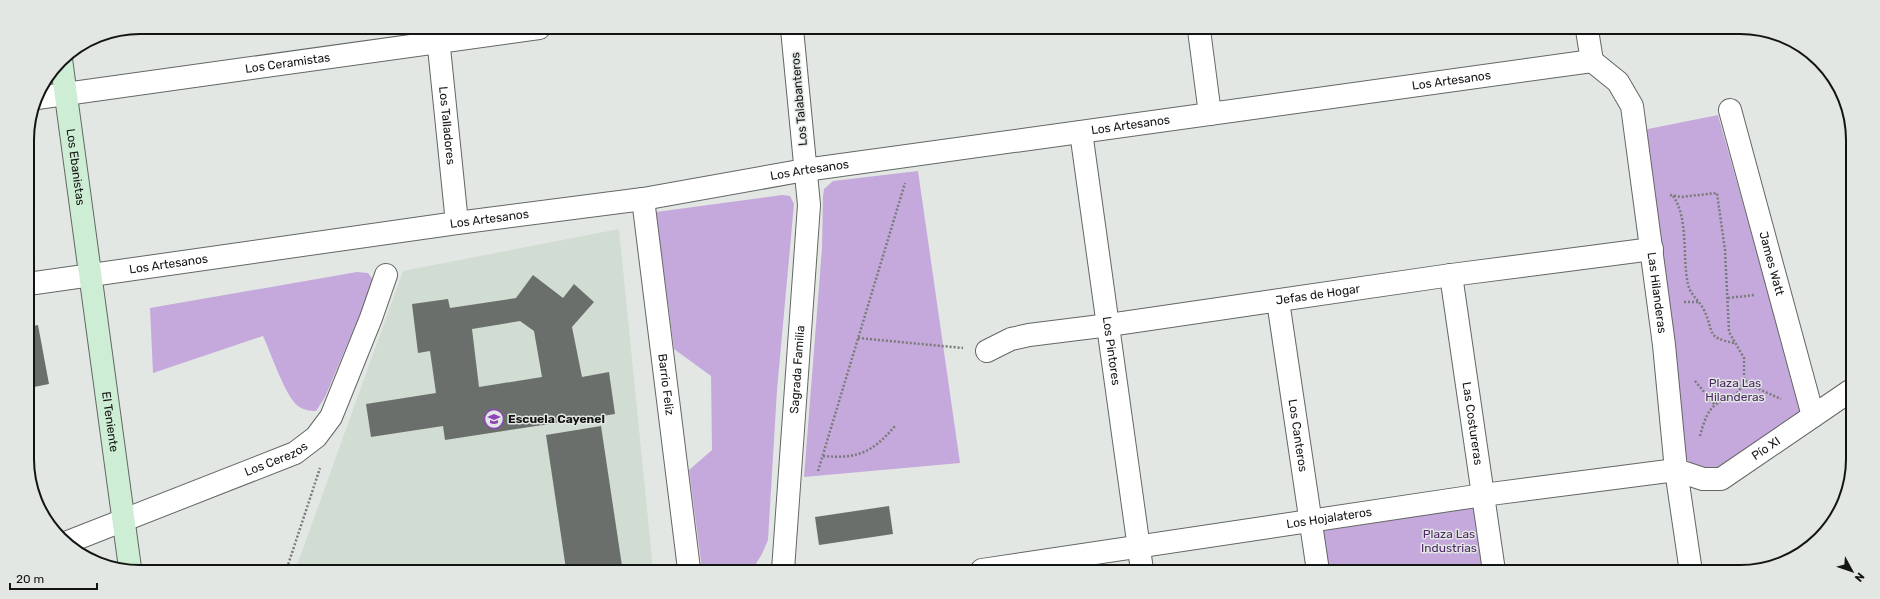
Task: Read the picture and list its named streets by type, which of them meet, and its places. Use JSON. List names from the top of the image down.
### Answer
{
  "streets": {
    "main road": ["Los Ebanistas", "El Teniente"],
    "street": [
      "Los Ceramistas",
      "Los Artesanos",
      "Los Talabanteros",
      "Los Talladores",
      "James Watt",
      "Las Hilanderas",
      "Jefas de Hogar",
      "Los Pintores",
      "Sagrada Familia",
      "Barrio Feliz",
      "Las Costureras",
      "Los Canteros",
      "Pío XI",
      "Los Cerezos",
      "Los Hojalateros"
    ]
  },
  "crossings": [
    ["Los Ceramistas", "Los Talladores"],
    ["Los Ceramistas", "Los Ebanistas"],
    ["Los Artesanos", "Los Talabanteros"],
    ["Los Artesanos", "Los Talladores"],
    ["Los Artesanos", "Los Ebanistas"],
    ["Los Artesanos", "Las Hilanderas"],
    ["Los Artesanos", "Los Pintores"],
    ["Los Artesanos", "Sagrada Familia"],
    ["Los Artesanos", "Barrio Feliz"],
    ["Los Artesanos", "El Teniente"],
    ["Los Talabanteros", "Sagrada Familia"],
    ["Los Ebanistas", "El Teniente"],
    ["James Watt", "Pío XI"],
    ["Las Hilanderas", "Jefas de Hogar"],
    ["Las Hilanderas", "Pío XI"],
    ["Las Hilanderas", "Los Hojalateros"],
    ["Jefas de Hogar", "Los Pintores"],
    ["Jefas de Hogar", "Las Costureras"],
    ["Jefas de Hogar", "Los Canteros"],
    ["Los Pintores", "Los Hojalateros"],
    ["El Teniente", "Los Cerezos"],
    ["Las Costureras", "Los Hojalateros"],
    ["Los Canteros", "Los Hojalateros"],
    ["Pío XI", "Los Hojalateros"]
  ],
  "parks": ["Plaza Las Hilanderas", "Plaza Las Industrias"],
  "places": {
    "school or university": ["Escuela Cayenel"]
  },
  "scale_bar": "20 m",
  "north": "bottom right"
}
